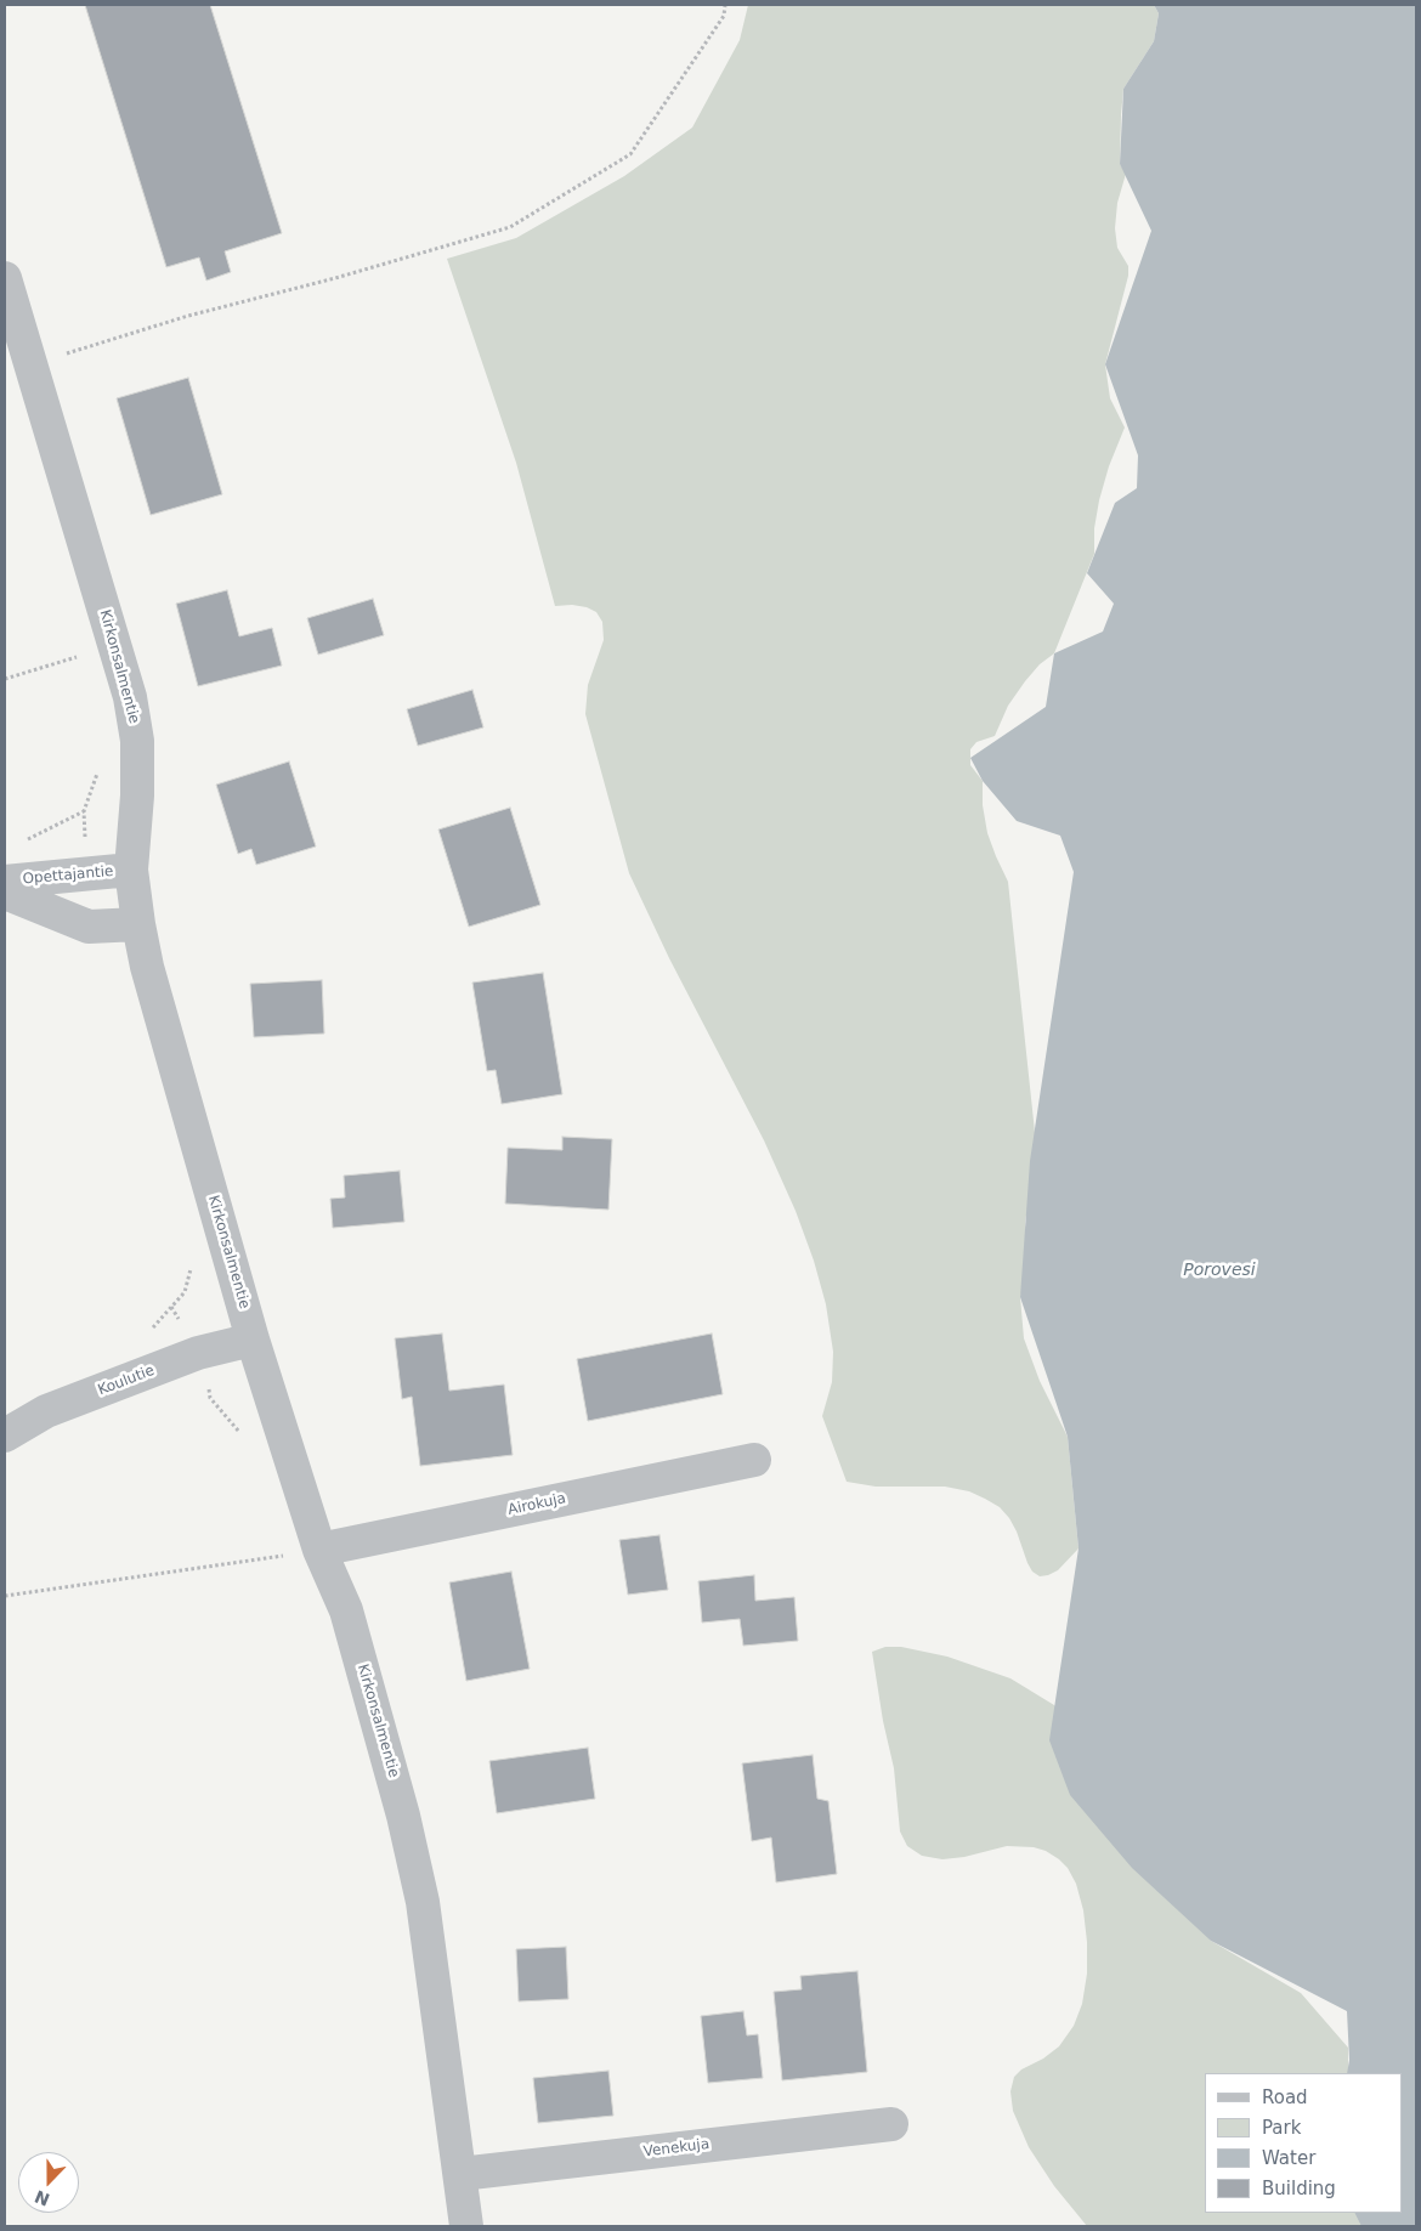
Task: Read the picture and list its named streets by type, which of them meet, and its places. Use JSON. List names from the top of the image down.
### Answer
{
  "streets": {
    "street": [
      "Kirkonsalmentie",
      "Opettajantie",
      "Koulutie",
      "Airokuja",
      "Venekuja"
    ]
  },
  "crossings": [
    ["Kirkonsalmentie", "Opettajantie"],
    ["Kirkonsalmentie", "Koulutie"],
    ["Kirkonsalmentie", "Airokuja"],
    ["Kirkonsalmentie", "Venekuja"]
  ],
  "water": ["Porovesi"],
  "legend": [
    "Road",
    "Park",
    "Water",
    "Building"
  ],
  "north": "bottom"
}
